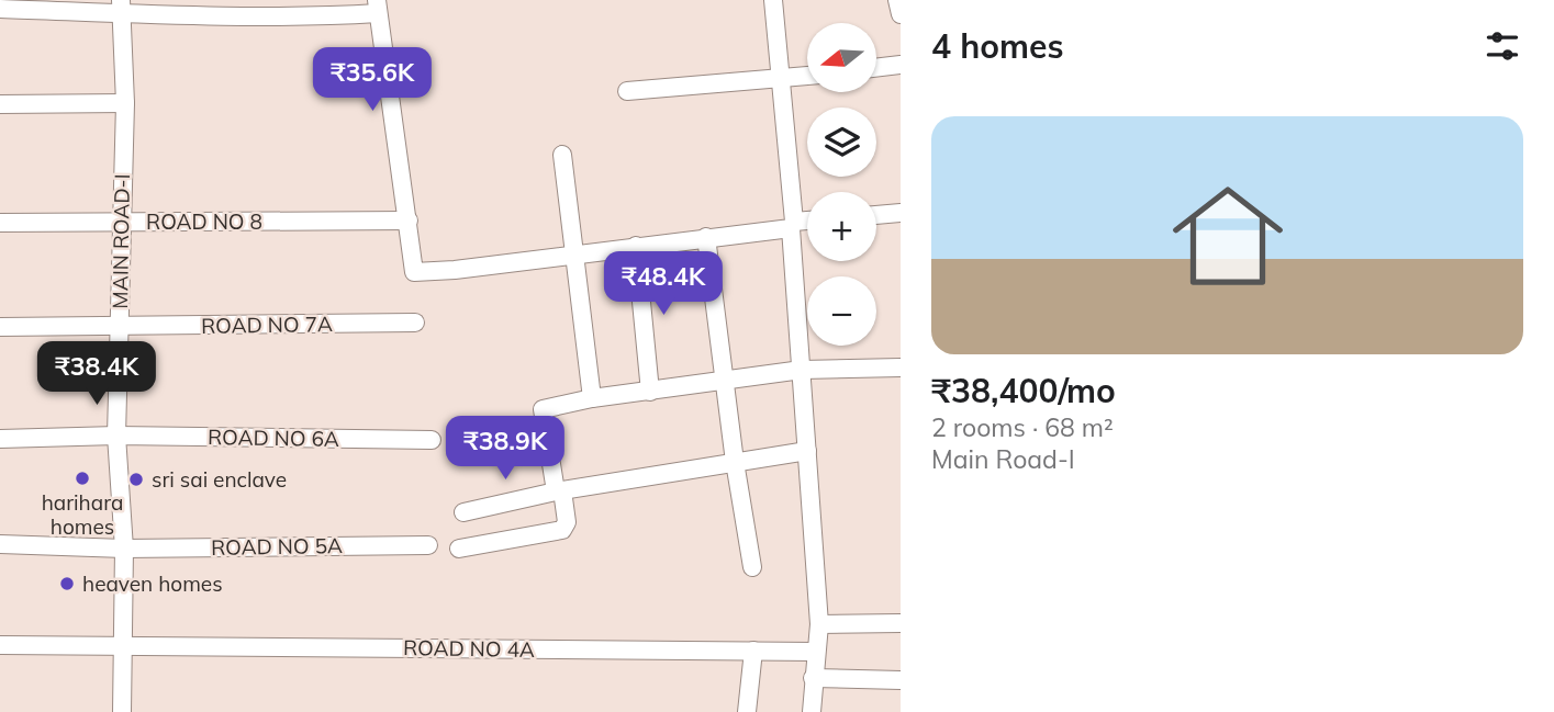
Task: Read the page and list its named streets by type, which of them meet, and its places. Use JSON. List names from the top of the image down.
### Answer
{
  "streets": {
    "street": [
      "ROAD NO 8",
      "MAIN ROAD-I",
      "ROAD NO 7A",
      "ROAD NO 6A",
      "ROAD NO 5A",
      "ROAD NO 4A"
    ]
  },
  "crossings": [
    ["ROAD NO 8", "MAIN ROAD-I"],
    ["MAIN ROAD-I", "ROAD NO 7A"],
    ["MAIN ROAD-I", "ROAD NO 6A"],
    ["MAIN ROAD-I", "ROAD NO 5A"],
    ["MAIN ROAD-I", "ROAD NO 4A"]
  ],
  "places": ["harihara homes", "sri sai enclave", "heaven homes"],
  "north": "left",
  "page": {
    "heading": "4 homes",
    "map_buttons": ["+", "−"],
    "price": [
      "₹35.6K",
      "₹48.4K",
      "₹38.4K",
      "₹38.9K"
    ],
    "list": [
      {
        "name": "₹38,400/mo",
        "note": "2 rooms · 68 m² · Main Road-I"
      }
    ]
  }
}
